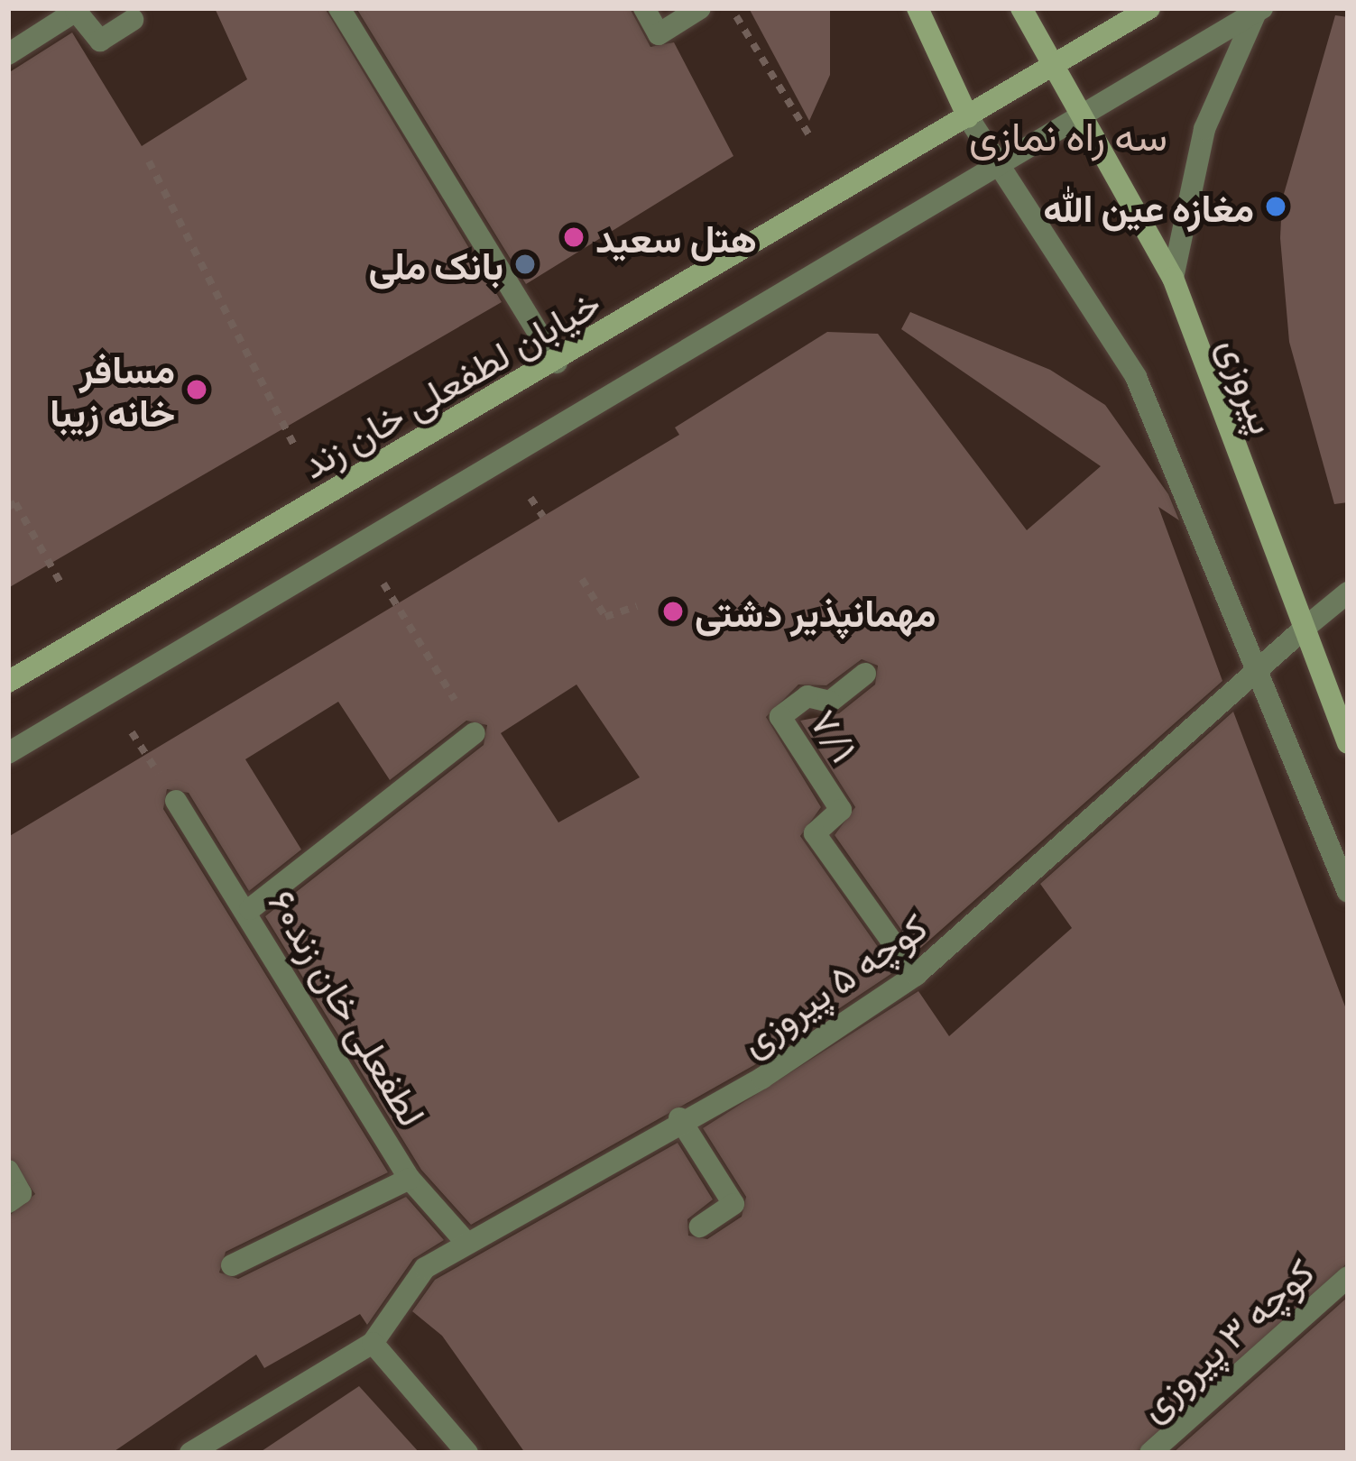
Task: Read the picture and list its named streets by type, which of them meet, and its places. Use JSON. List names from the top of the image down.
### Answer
{
  "streets": {
    "street": [
      "خیابان لطفعلی خان زند",
      "پیروزی",
      "۷/۱",
      "کوچه ۵ پیروزی",
      "لطفعلی خان زند۶۰",
      "کوچه ۳ پیروزی"
    ]
  },
  "crossings": [
    ["خیابان لطفعلی خان زند", "پیروزی"],
    ["پیروزی", "کوچه ۵ پیروزی"],
    ["۷/۱", "کوچه ۵ پیروزی"],
    ["کوچه ۵ پیروزی", "لطفعلی خان زند۶۰"]
  ],
  "districts": ["سه راه نمازی"],
  "places": [
    "مغازه عین الله",
    "هتل سعيد",
    "بانک ملی",
    "مسافر خانه زیبا",
    "مهمانپذیر دشتی"
  ]
}
